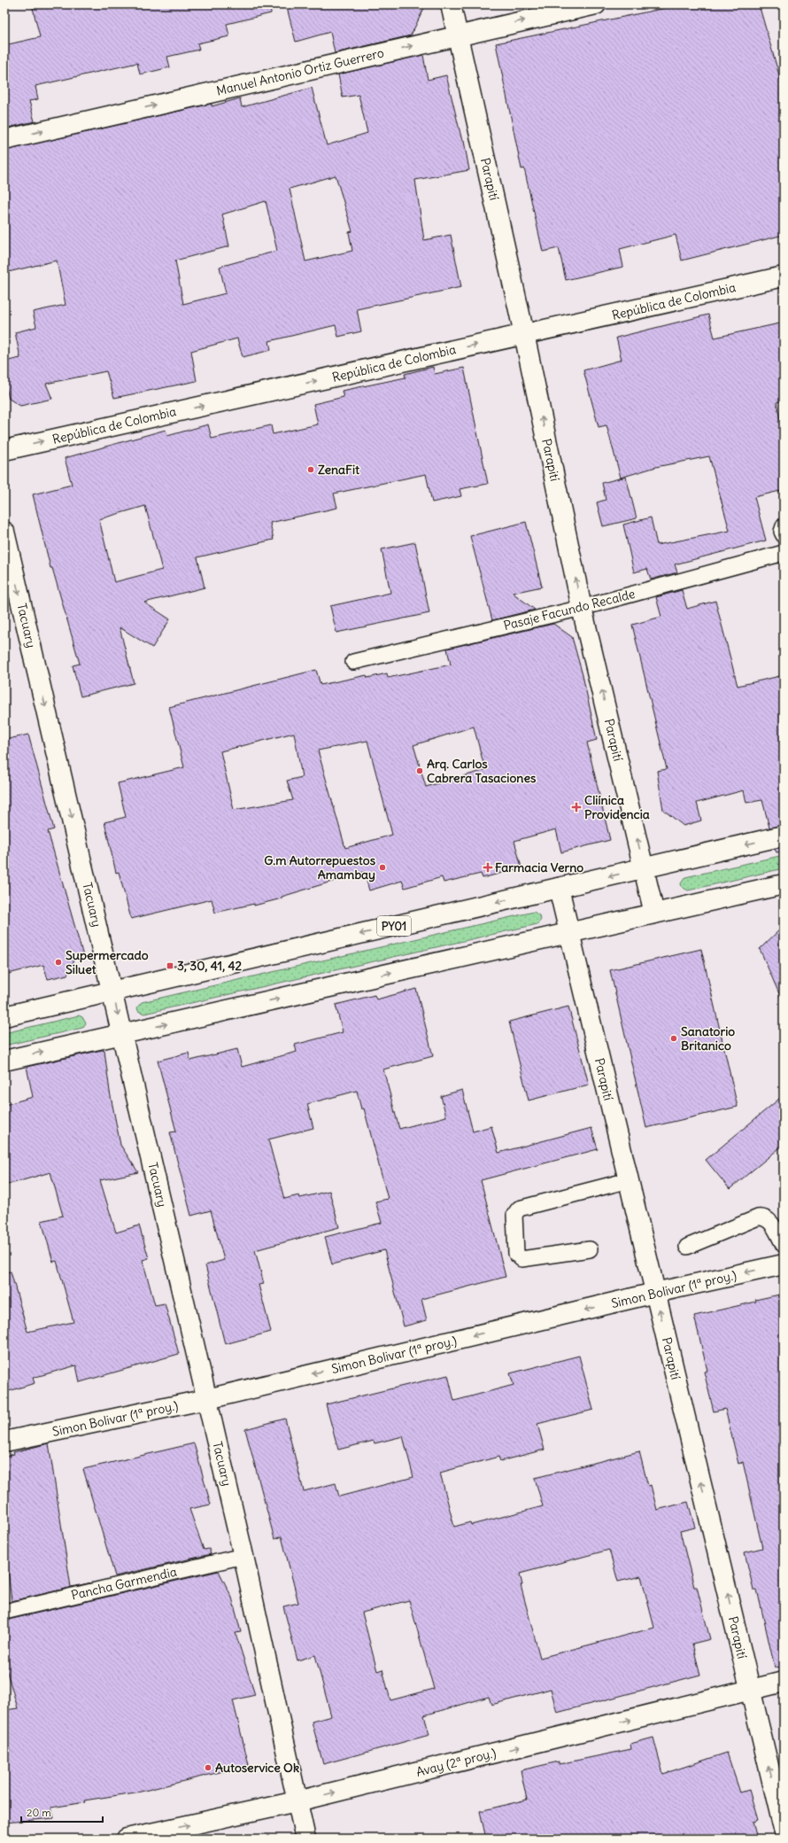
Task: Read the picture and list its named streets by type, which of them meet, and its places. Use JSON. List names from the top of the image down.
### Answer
{
  "streets": {
    "street": [
      "Manuel Antonio Ortiz Guerrero",
      "Parapití",
      "República de Colombia",
      "Tacuary",
      "PY01",
      "Simon Bolivar (1ª proy.)",
      "Avay (2ª proy.)"
    ],
    "lane": ["Pasaje Facundo Recalde", "Pancha Garmendia"]
  },
  "crossings": [
    ["Manuel Antonio Ortiz Guerrero", "Parapití"],
    ["Parapití", "República de Colombia"],
    ["Parapití", "Pasaje Facundo Recalde"],
    ["Parapití", "PY01"],
    ["Parapití", "Simon Bolivar (1ª proy.)"],
    ["Parapití", "Avay (2ª proy.)"],
    ["Tacuary", "PY01"],
    ["Tacuary", "Simon Bolivar (1ª proy.)"],
    ["Tacuary", "Pancha Garmendia"],
    ["Tacuary", "Avay (2ª proy.)"]
  ],
  "one_way": [
    "Manuel Antonio Ortiz Guerrero",
    "Parapití",
    "República de Colombia",
    "Tacuary",
    "Simon Bolivar (1ª proy.)",
    "Avay (2ª proy.)"
  ],
  "places": {
    "other": [
      "ZenaFit",
      "Arq. Carlos Cabrera Tasaciones",
      "G.m Autorrepuestos Amambay",
      "Supermercado Siluet",
      "Sanatorio Britanico",
      "Autoservice Ok"
    ],
    "health": ["Cliínica Providencia", "Farmacia Verno"],
    "transit": ["3, 30, 41, 42"]
  },
  "scale_bar": "20 m"
}
